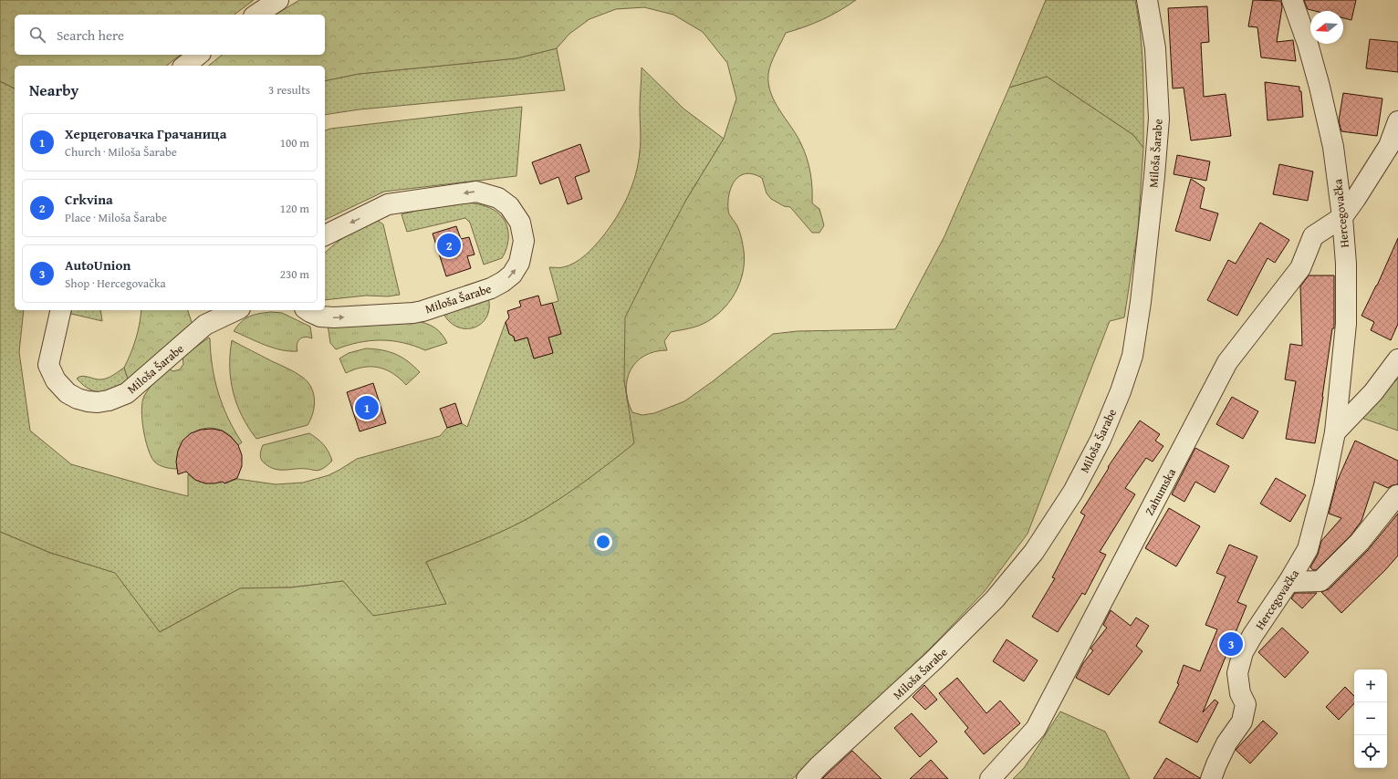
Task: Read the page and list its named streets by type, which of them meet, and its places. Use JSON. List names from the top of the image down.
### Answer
{
  "streets": {
    "street": ["Miloša Šarabe", "Hercegovačka", "Zahumska"]
  },
  "crossings": [
    ["Hercegovačka", "Zahumska"]
  ],
  "north": "left",
  "page": {
    "search": "Search here",
    "heading": ["Nearby", "3 results"],
    "list": [
      {
        "mark": "1",
        "name": "Херцеговачка Грачаница",
        "note": "Church · Miloša Šarabe",
        "value": "100 m"
      },
      {
        "mark": "2",
        "name": "Crkvina",
        "note": "Place · Miloša Šarabe",
        "value": "120 m"
      },
      {
        "mark": "3",
        "name": "AutoUnion",
        "note": "Shop · Hercegovačka",
        "value": "230 m"
      }
    ],
    "pins": ["2", "1", "3"],
    "map_buttons": ["+", "−"]
  }
}
